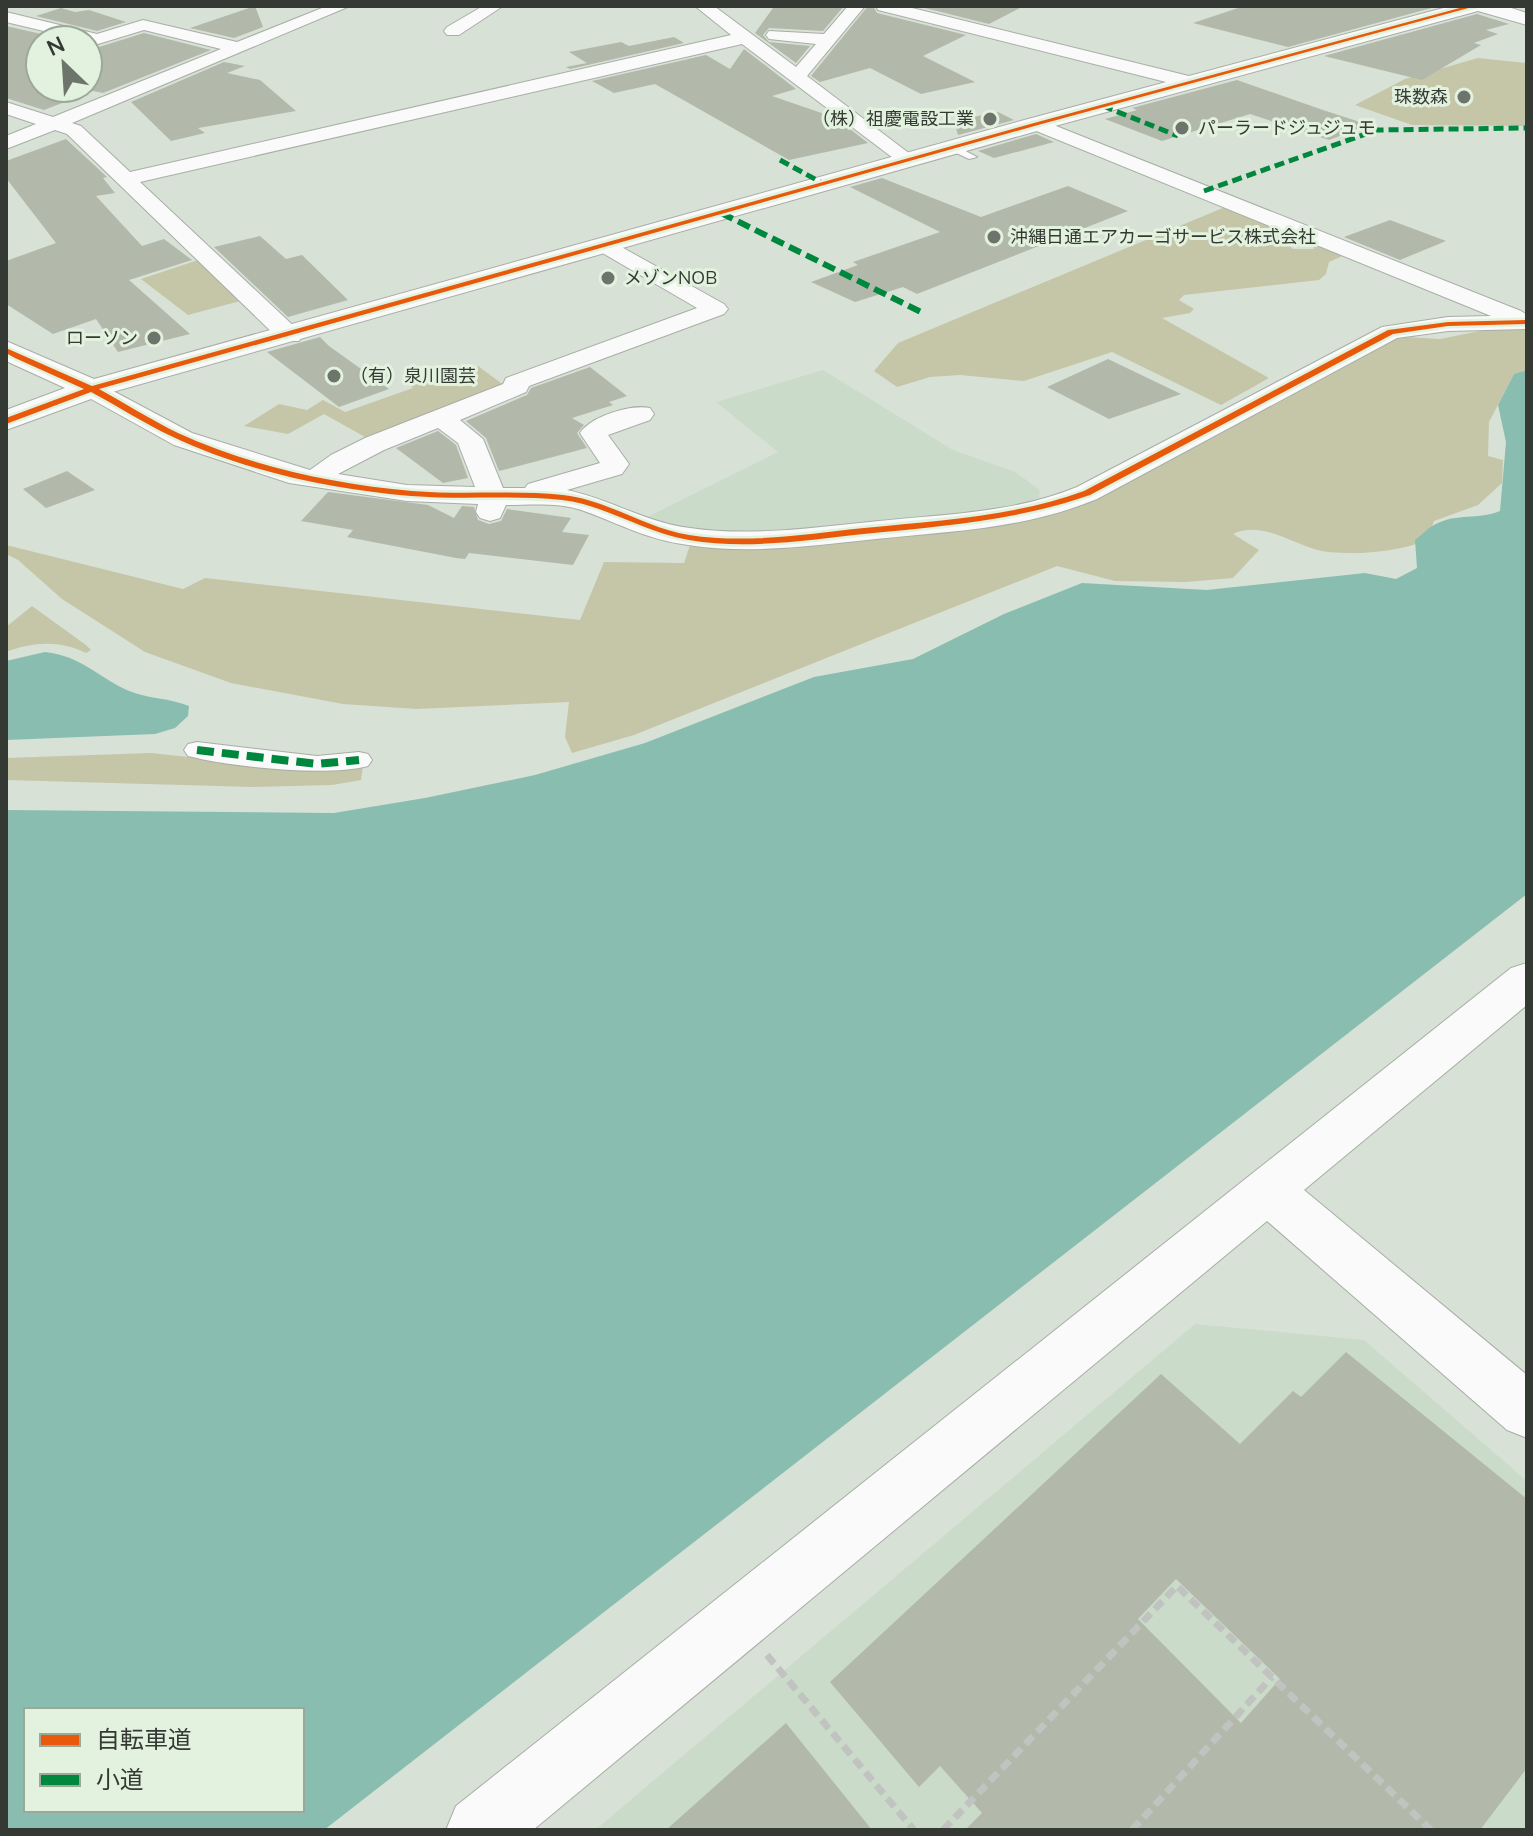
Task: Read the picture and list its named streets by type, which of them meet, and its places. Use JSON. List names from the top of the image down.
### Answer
{
  "places": [
    "珠数森",
    "（株）祖慶電設工業",
    "パーラードジュジュモ",
    "沖縄日通エアカーゴサービス株式会社",
    "メゾンNOB",
    "ローソン",
    "（有）泉川園芸"
  ],
  "legend": ["自転車道", "小道"],
  "north": "top left"
}
